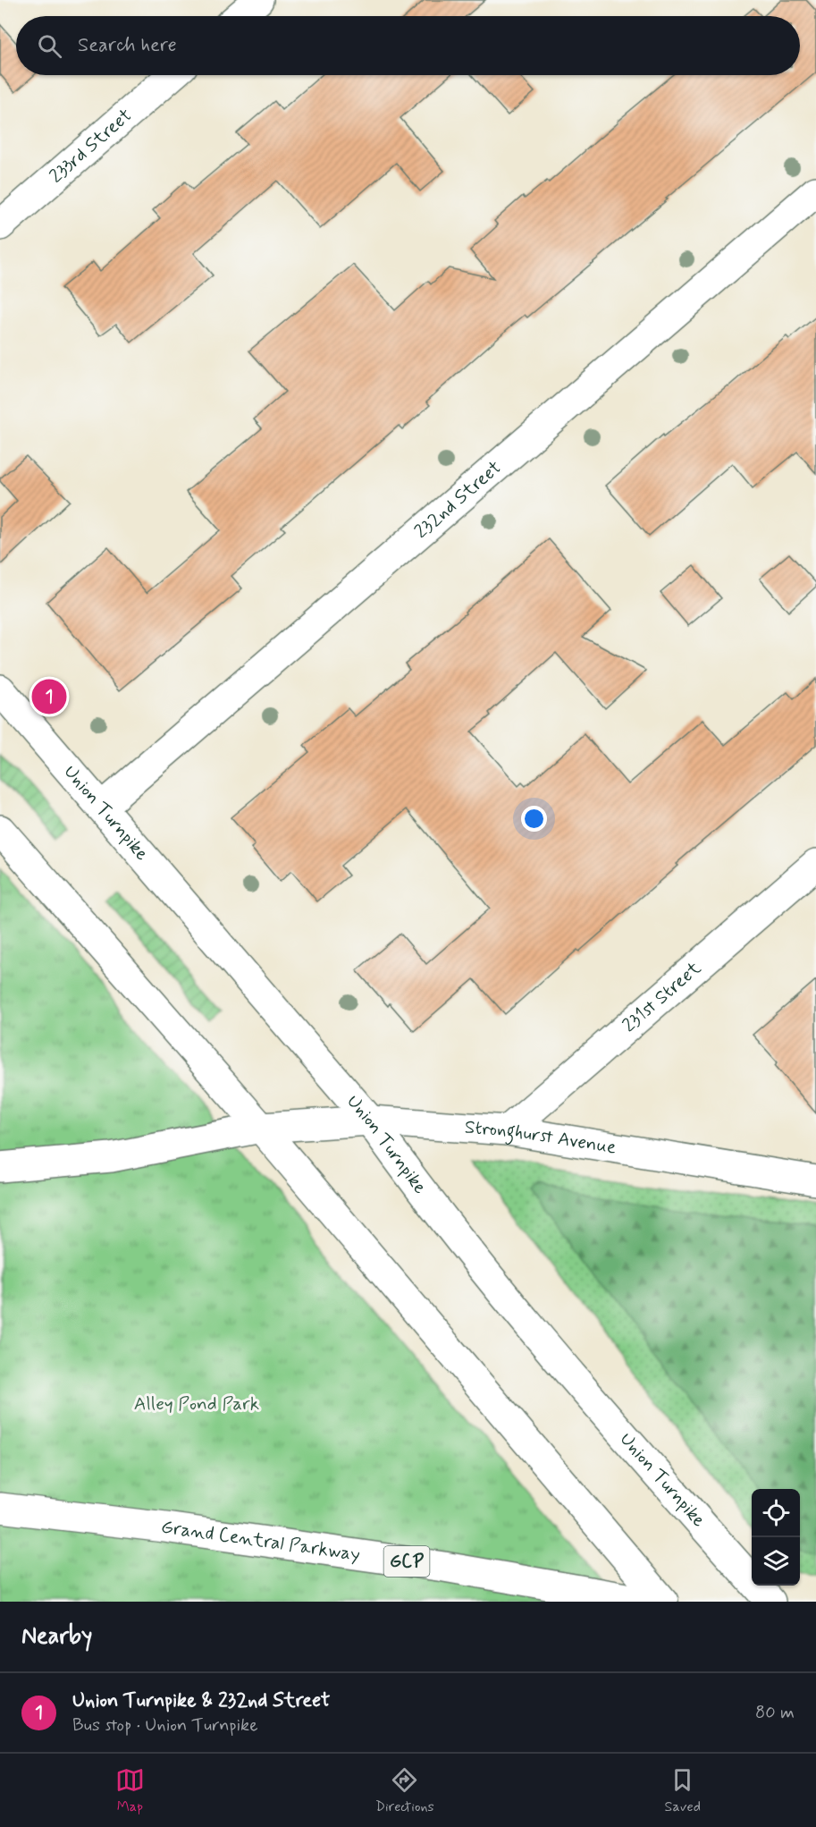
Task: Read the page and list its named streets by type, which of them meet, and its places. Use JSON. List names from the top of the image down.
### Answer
{
  "streets": {
    "main road": [
      "233rd Street",
      "232nd Street",
      "Union Turnpike",
      "231st Street",
      "Stronghurst Avenue",
      "Grand Central Parkway",
      "GCP"
    ]
  },
  "crossings": [
    ["232nd Street", "Union Turnpike"],
    ["Union Turnpike", "Stronghurst Avenue"],
    ["231st Street", "Stronghurst Avenue"]
  ],
  "parks": ["Alley Pond Park"],
  "page": {
    "search": "Search here",
    "pins": "1",
    "heading": "Nearby",
    "list": [
      {
        "mark": "1",
        "name": "Union Turnpike & 232nd Street",
        "note": "Bus stop · Union Turnpike",
        "value": "80 m"
      }
    ],
    "nav": ["Map", "Directions", "Saved"]
  }
}
